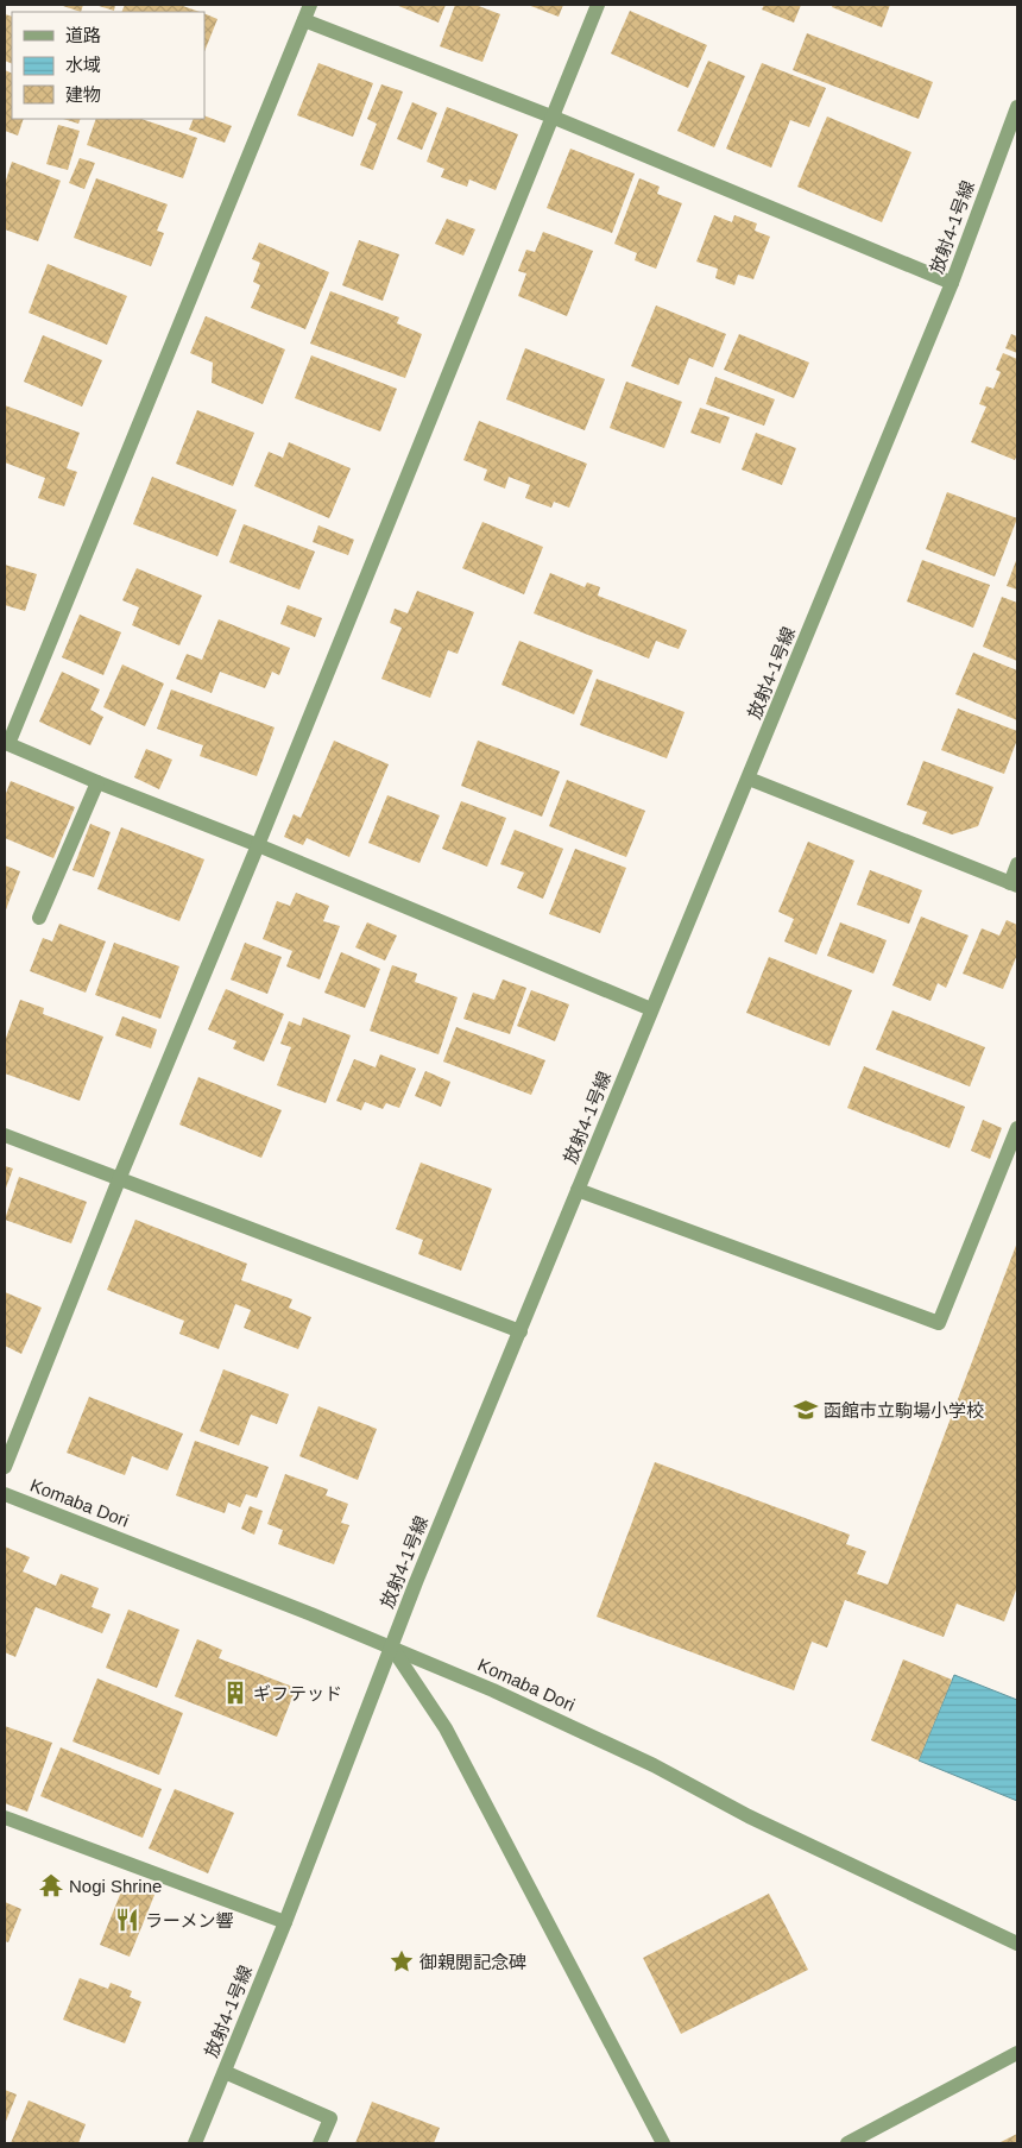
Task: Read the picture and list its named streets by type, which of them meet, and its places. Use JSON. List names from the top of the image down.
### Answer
{
  "streets": {
    "street": ["放射4-1号線", "Komaba Dori"]
  },
  "crossings": [
    ["放射4-1号線", "Komaba Dori"]
  ],
  "places": {
    "school or university": ["函館市立駒場小学校"],
    "building": ["ギフテッド"],
    "temple": ["Nogi Shrine"],
    "restaurant": ["ラーメン響"],
    "place": ["御親閲記念碑"]
  },
  "legend": ["道路", "水域", "建物"]
}
